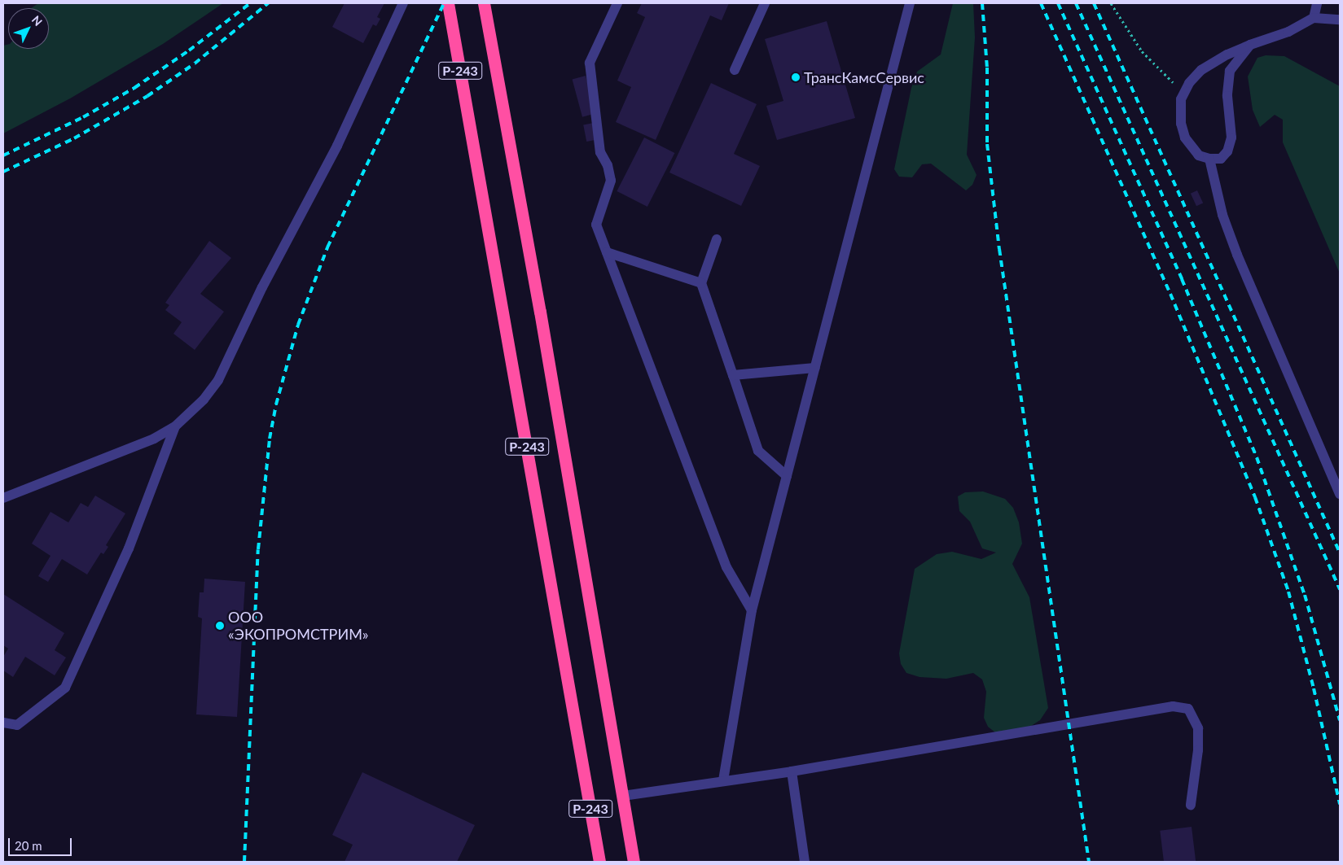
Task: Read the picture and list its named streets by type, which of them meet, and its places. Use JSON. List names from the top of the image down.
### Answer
{
  "streets": {
    "highway": ["Р-243"]
  },
  "places": ["ТрансКамсСервис", "ООО «ЭКОПРОМСТРИМ»"],
  "scale_bar": "20 m",
  "north": "top right"
}
